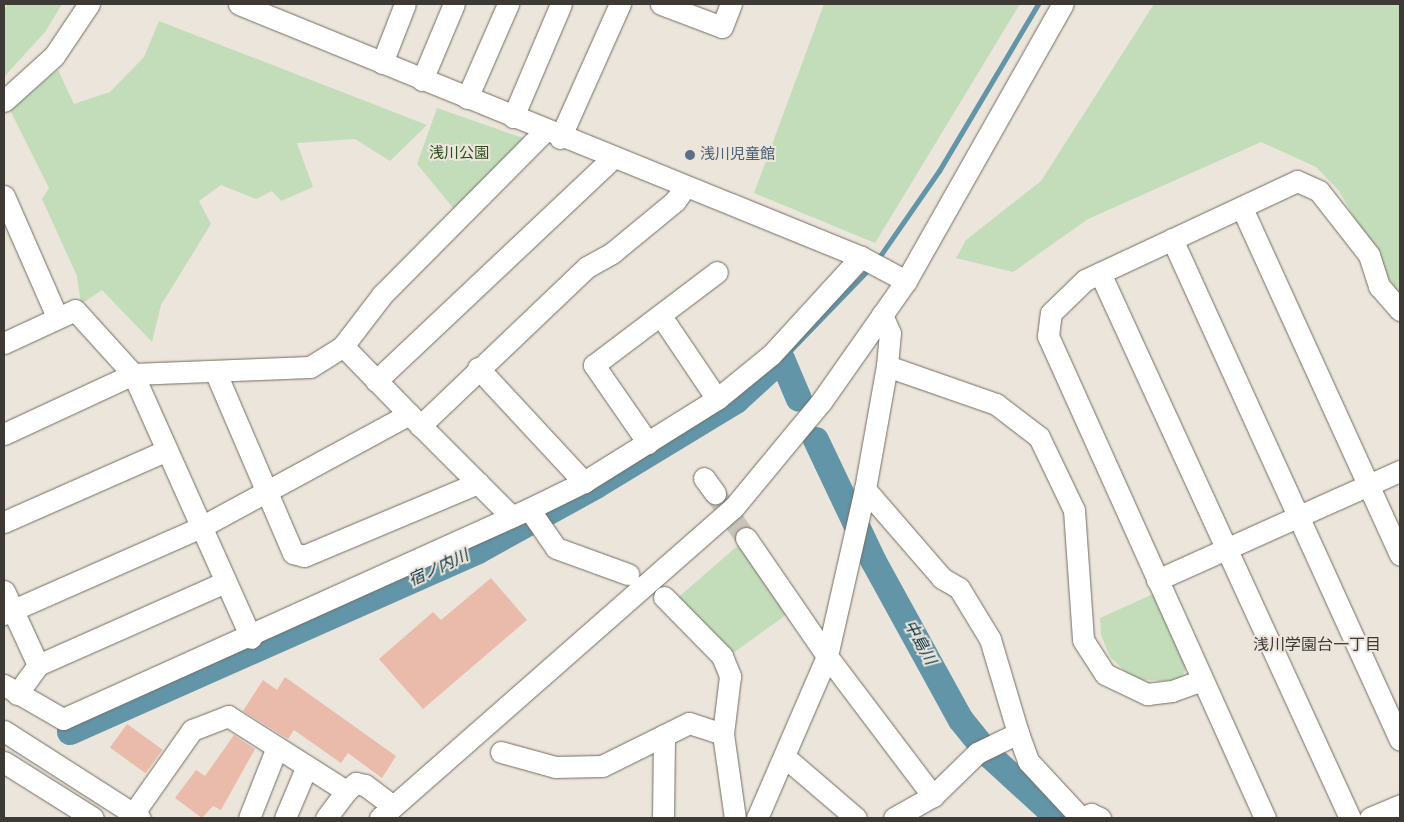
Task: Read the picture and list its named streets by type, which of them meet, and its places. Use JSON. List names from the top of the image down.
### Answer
{
  "districts": ["浅川学園台一丁目"],
  "water": ["宿ノ内川", "中島川"],
  "parks": ["浅川公園"],
  "places": ["浅川児童館"]
}
